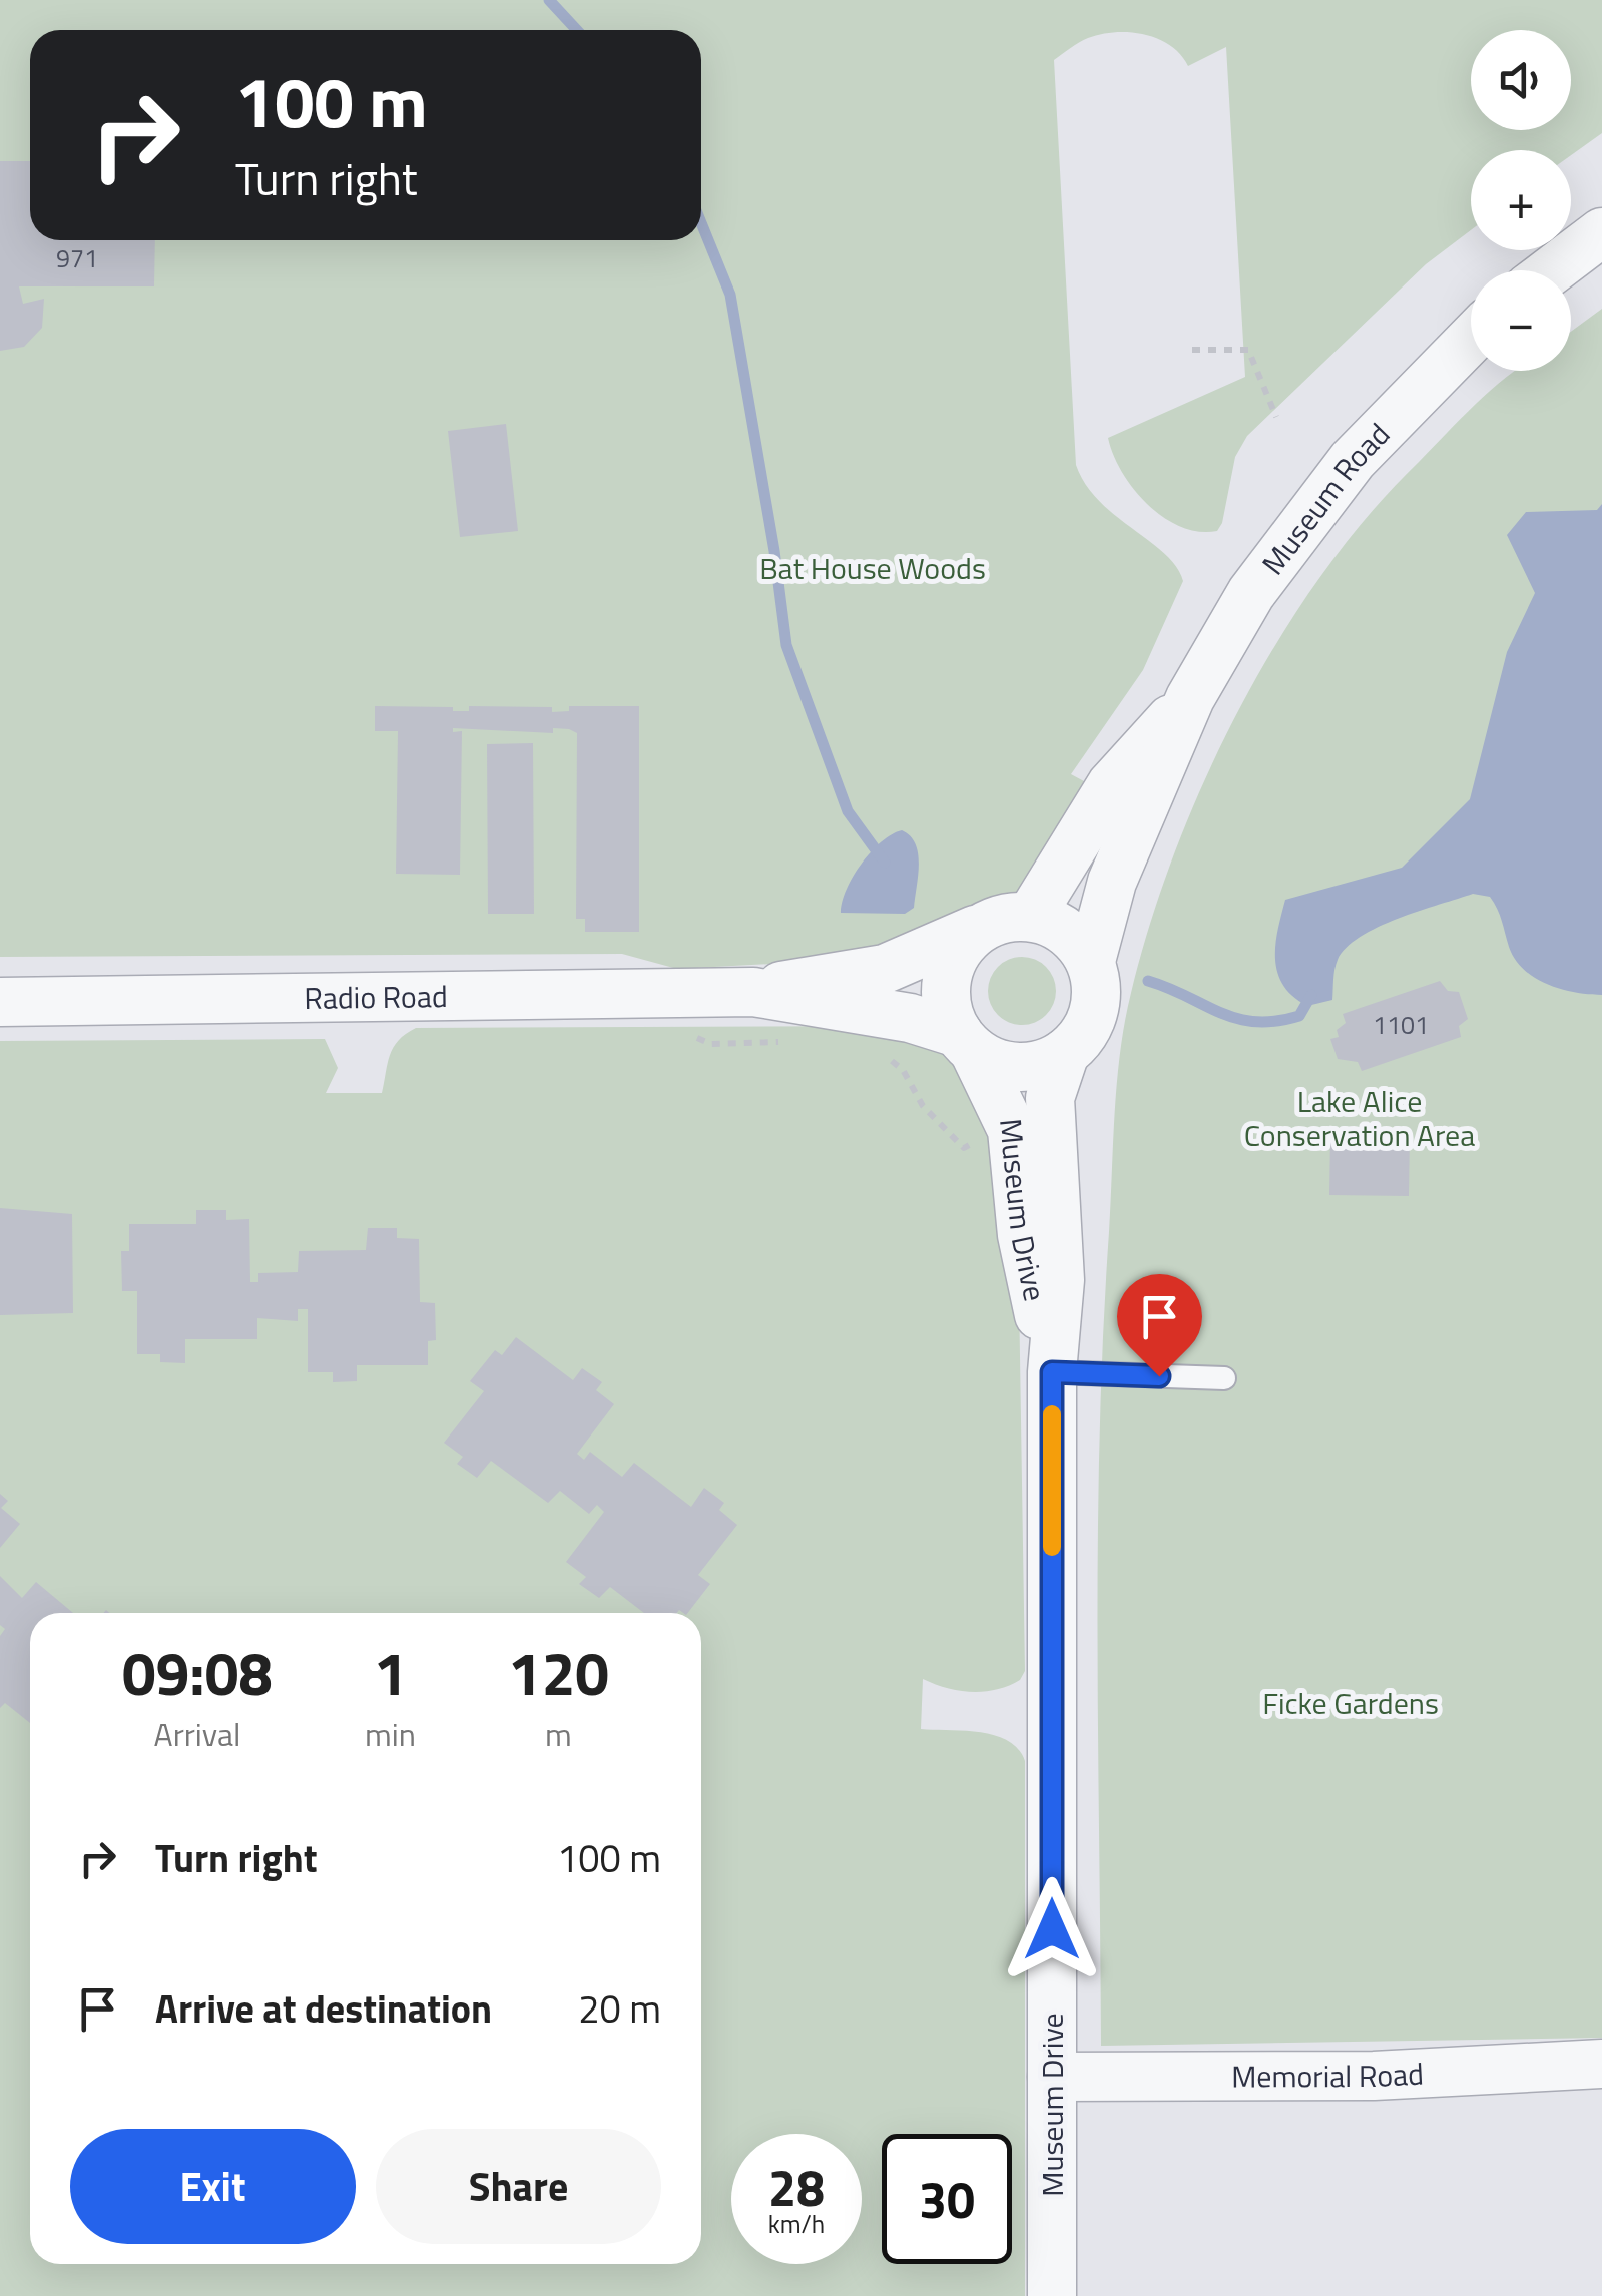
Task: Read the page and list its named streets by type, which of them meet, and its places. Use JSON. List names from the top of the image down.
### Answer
{
  "streets": {
    "street": [
      "Museum Road",
      "Radio Road",
      "Museum Drive",
      "Memorial Road"
    ]
  },
  "crossings": [
    ["Museum Road", "Radio Road"],
    ["Museum Road", "Museum Drive"],
    ["Radio Road", "Museum Drive"],
    ["Museum Drive", "Memorial Road"]
  ],
  "parks": ["Bat House Woods", "Lake Alice Conservation Area", "Ficke Gardens"],
  "house_numbers": ["971", "1101"],
  "page": {
    "map_buttons": ["+", "−"],
    "turn": ["100 m", "Turn right"],
    "eta": [
      "09:08",
      "Arrival",
      "1",
      "min",
      "120",
      "m"
    ],
    "list": [
      {
        "name": "Turn right",
        "value": "100 m"
      },
      {
        "name": "Arrive at destination",
        "value": "20 m"
      }
    ],
    "buttons": ["Exit", "Share"],
    "speed": "28 km/h",
    "limit": "30"
  }
}
